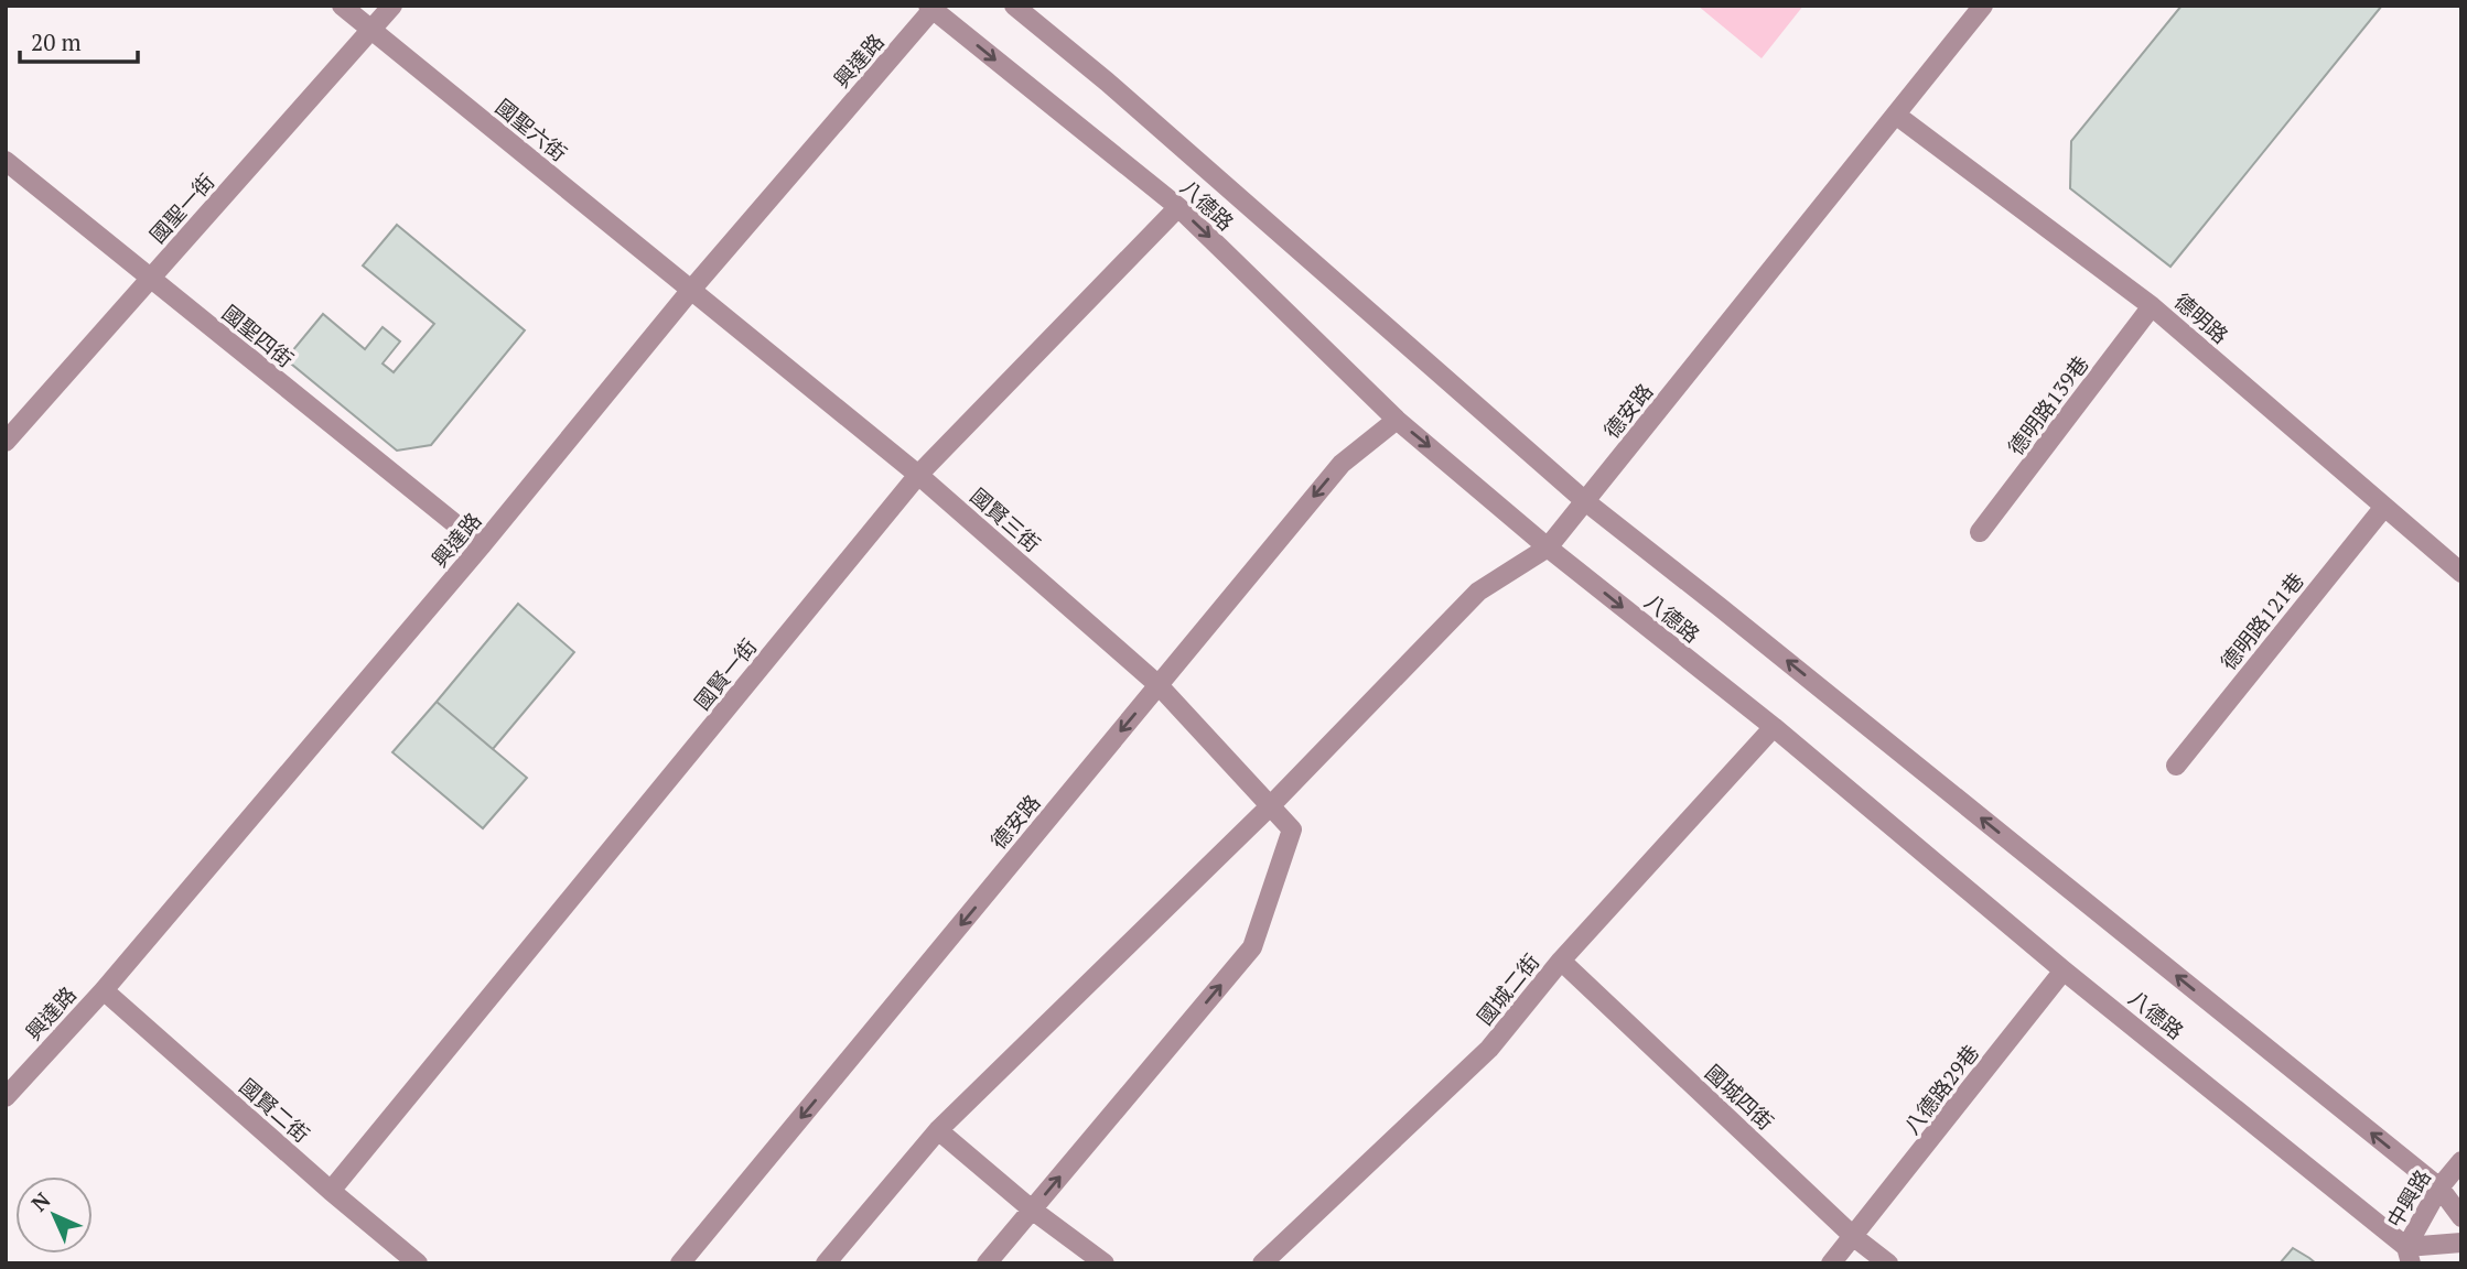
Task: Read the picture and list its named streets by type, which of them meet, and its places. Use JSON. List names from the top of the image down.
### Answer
{
  "streets": {
    "street": [
      "興達路",
      "國聖六街",
      "八德路",
      "國聖一街",
      "德明路",
      "國聖四街",
      "德明路139巷",
      "德安路",
      "國賢三街",
      "德明路121巷",
      "國賢一街",
      "國城二街",
      "八德路29巷",
      "國城四街",
      "國賢二街",
      "中興路"
    ]
  },
  "crossings": [
    ["興達路", "國聖六街"],
    ["興達路", "八德路"],
    ["興達路", "國聖四街"],
    ["興達路", "國賢三街"],
    ["興達路", "國賢二街"],
    ["國聖六街", "國聖一街"],
    ["國聖六街", "國賢三街"],
    ["八德路", "德安路"],
    ["八德路", "國賢一街"],
    ["八德路", "國城二街"],
    ["八德路", "八德路29巷"],
    ["八德路", "中興路"],
    ["國聖一街", "國聖四街"],
    ["德明路", "德明路139巷"],
    ["德明路", "德安路"],
    ["德明路", "德明路121巷"],
    ["德安路", "國賢三街"],
    ["國賢三街", "國賢一街"],
    ["國賢一街", "國賢二街"],
    ["國城二街", "國城四街"],
    ["八德路29巷", "國城四街"]
  ],
  "scale_bar": "20 m",
  "north": "top left"
}
